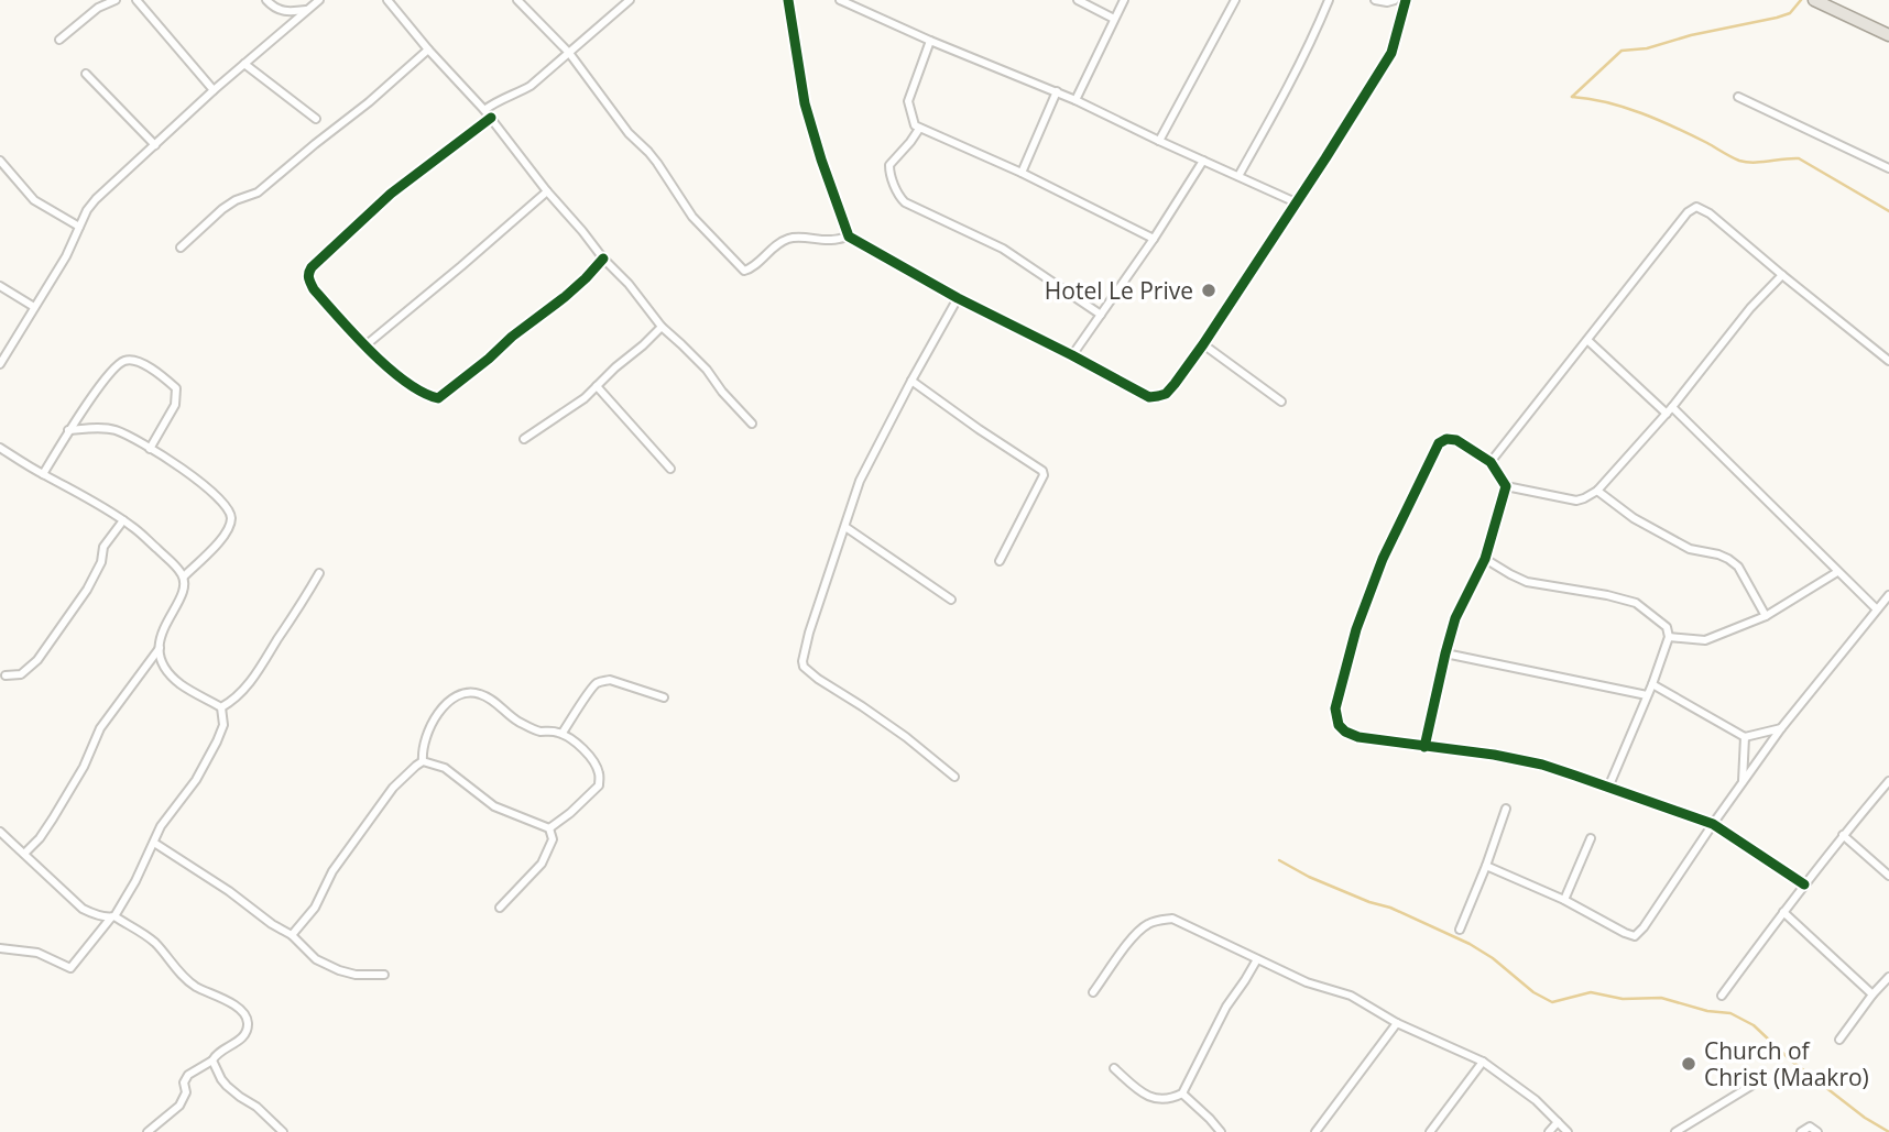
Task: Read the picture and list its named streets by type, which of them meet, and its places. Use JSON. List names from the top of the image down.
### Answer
{
  "places": ["Hotel Le Prive", "Church of Christ (Maakro)"]
}
